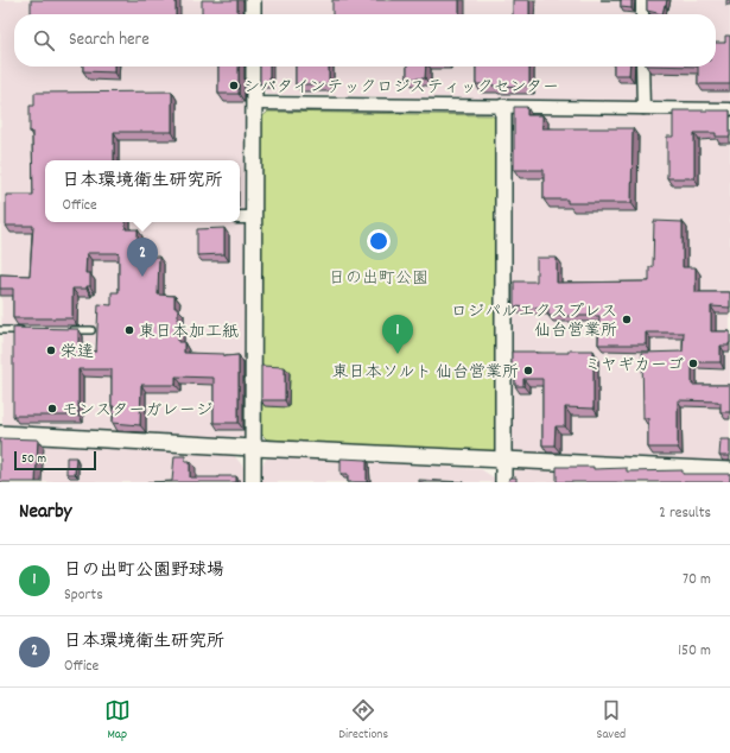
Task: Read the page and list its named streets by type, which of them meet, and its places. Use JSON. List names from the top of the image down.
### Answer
{
  "parks": ["日の出町公園"],
  "places": [
    "シバタインテックロジスティックセンター",
    "ロジパルエクスプレス 仙台営業所",
    "東日本加工紙",
    "栄達",
    "ミヤギカーゴ",
    "東日本ソルト 仙台営業所",
    "モンスターガレージ"
  ],
  "scale_bar": "50 m",
  "page": {
    "search": "Search here",
    "popup": ["日本環境衛生研究所", "Office"],
    "pins": ["2", "1"],
    "scale": "50 m",
    "heading": ["Nearby", "2 results"],
    "list": [
      {
        "mark": "1",
        "name": "日の出町公園野球場",
        "note": "Sports",
        "value": "70 m"
      },
      {
        "mark": "2",
        "name": "日本環境衛生研究所",
        "note": "Office",
        "value": "150 m"
      }
    ],
    "nav": ["Map", "Directions", "Saved"]
  }
}
